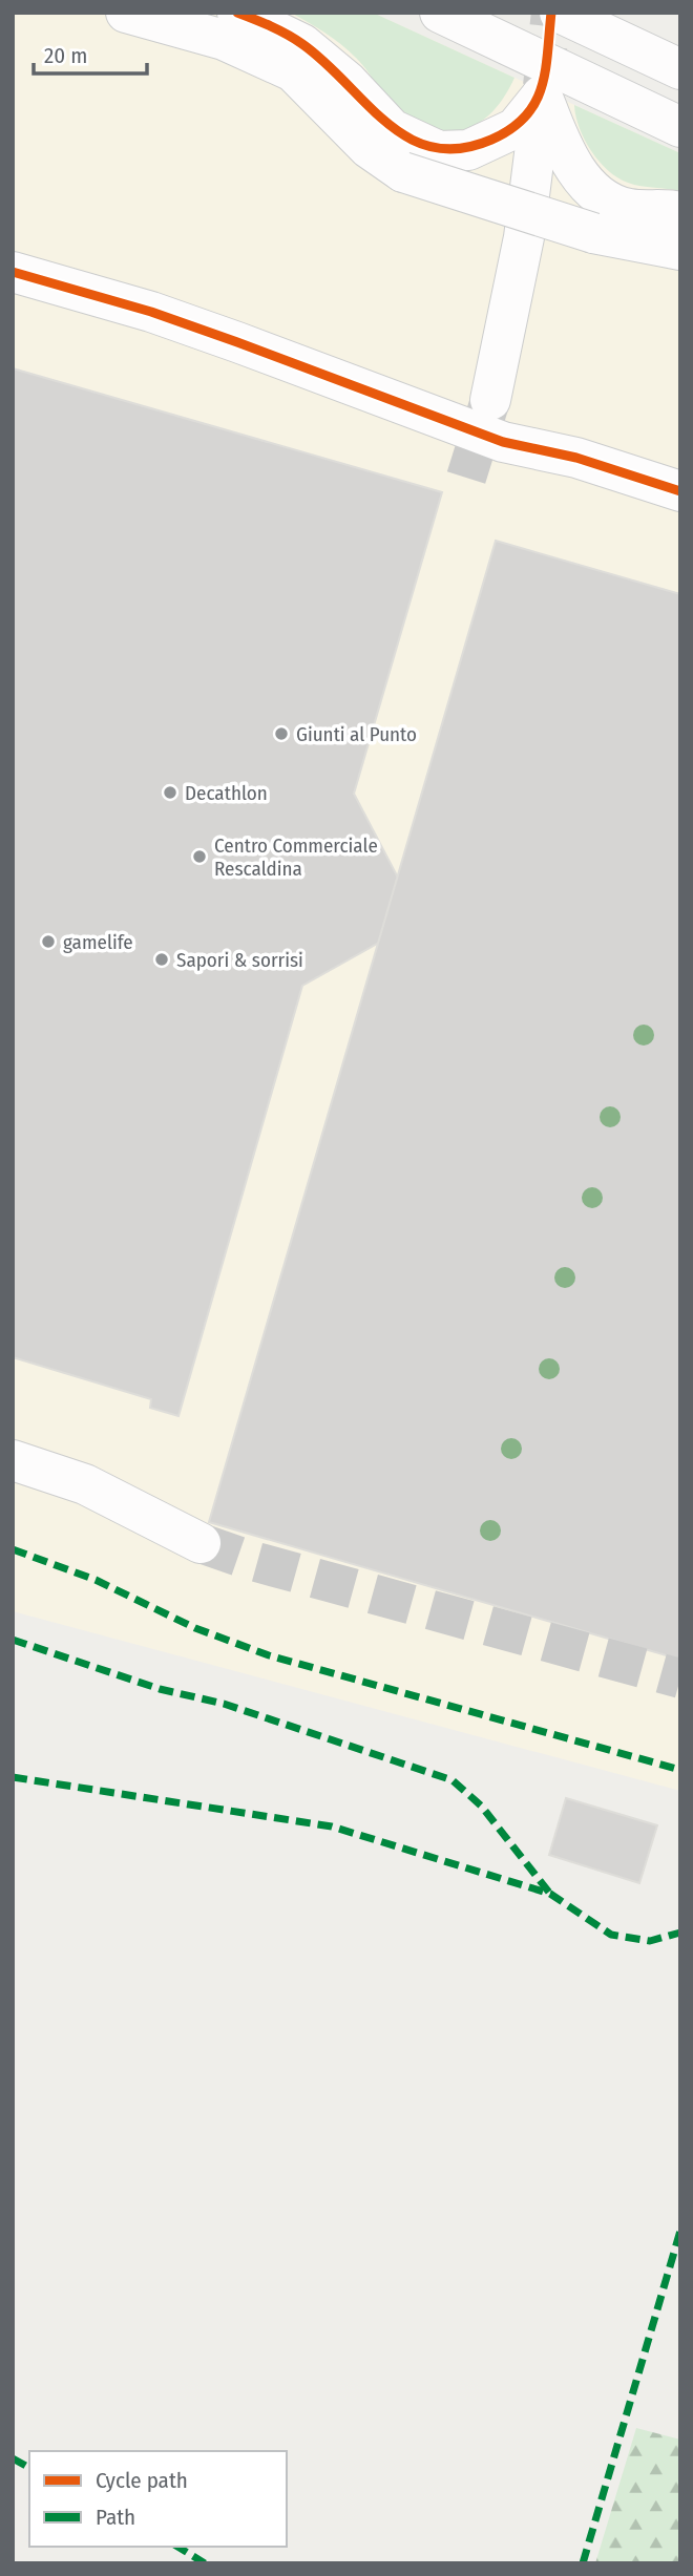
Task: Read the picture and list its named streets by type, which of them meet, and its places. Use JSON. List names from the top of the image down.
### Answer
{
  "places": [
    "Giunti al Punto",
    "Decathlon",
    "Centro Commerciale Rescaldina",
    "gamelife",
    "Sapori & sorrisi"
  ],
  "legend": ["Cycle path", "Path"],
  "scale_bar": "20 m"
}
